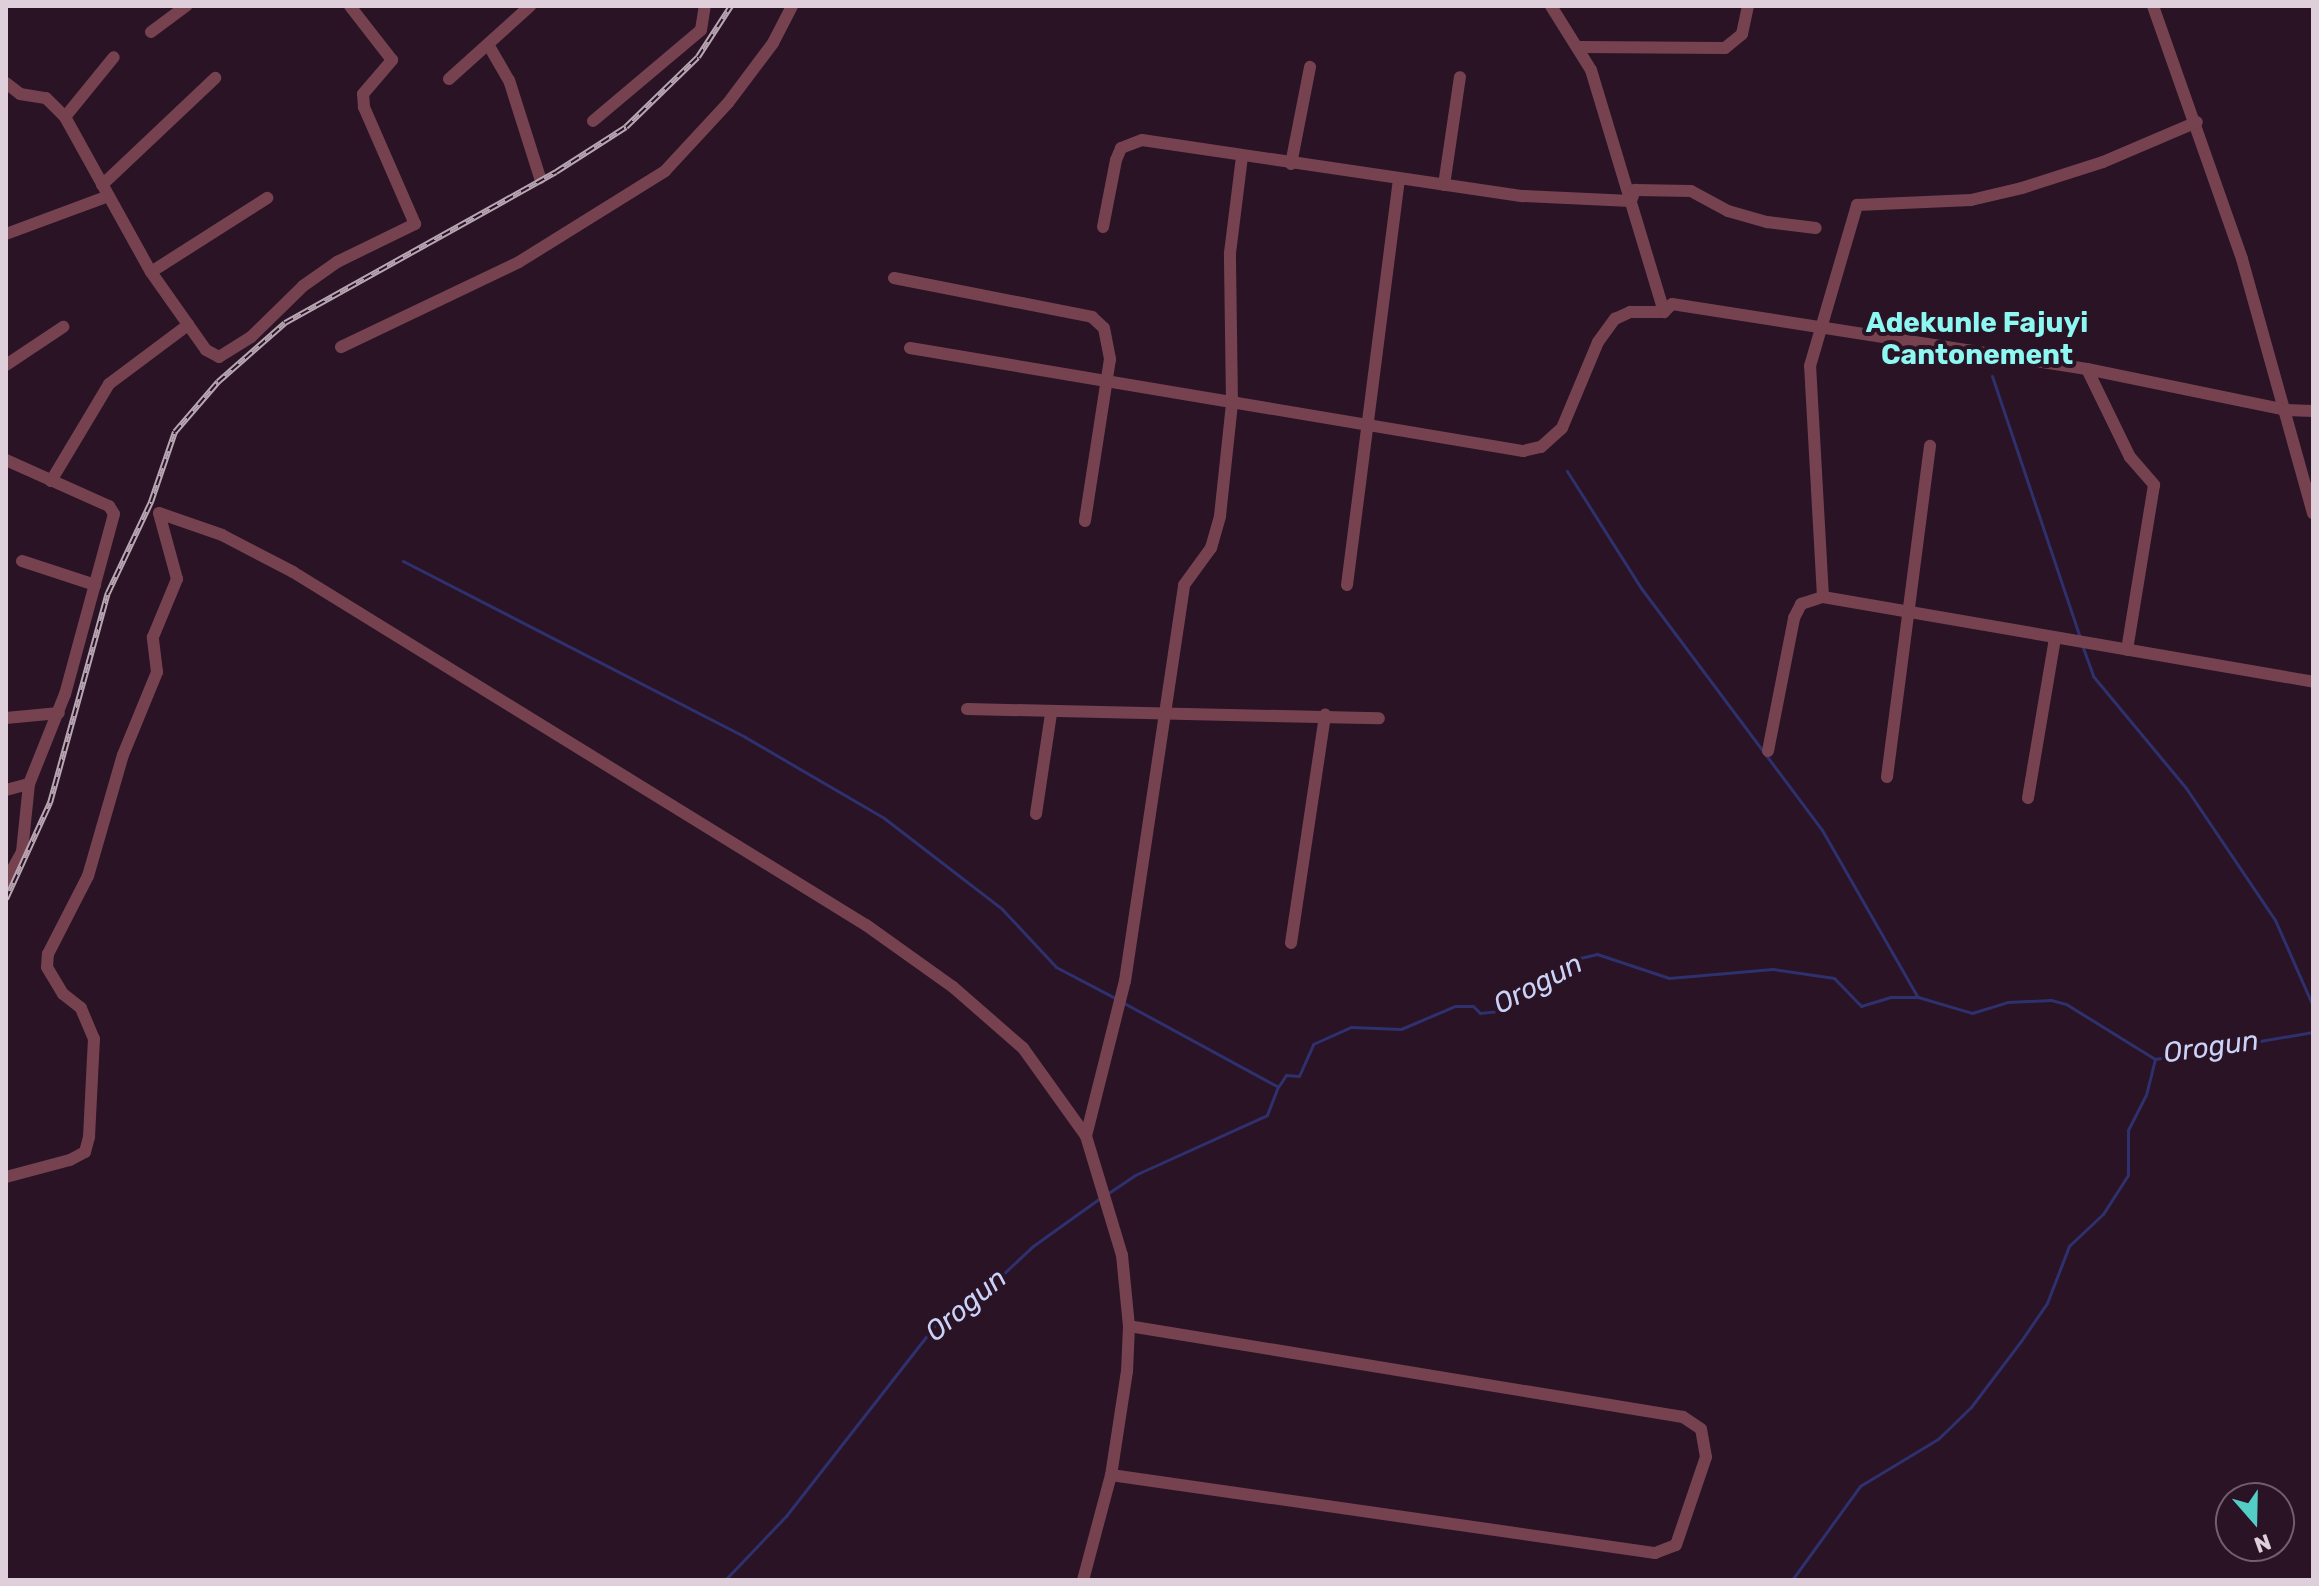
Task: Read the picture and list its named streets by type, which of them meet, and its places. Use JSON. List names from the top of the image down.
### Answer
{
  "districts": ["Adekunle Fajuyi Cantonement"],
  "water": ["Orogun"],
  "north": "bottom"
}
